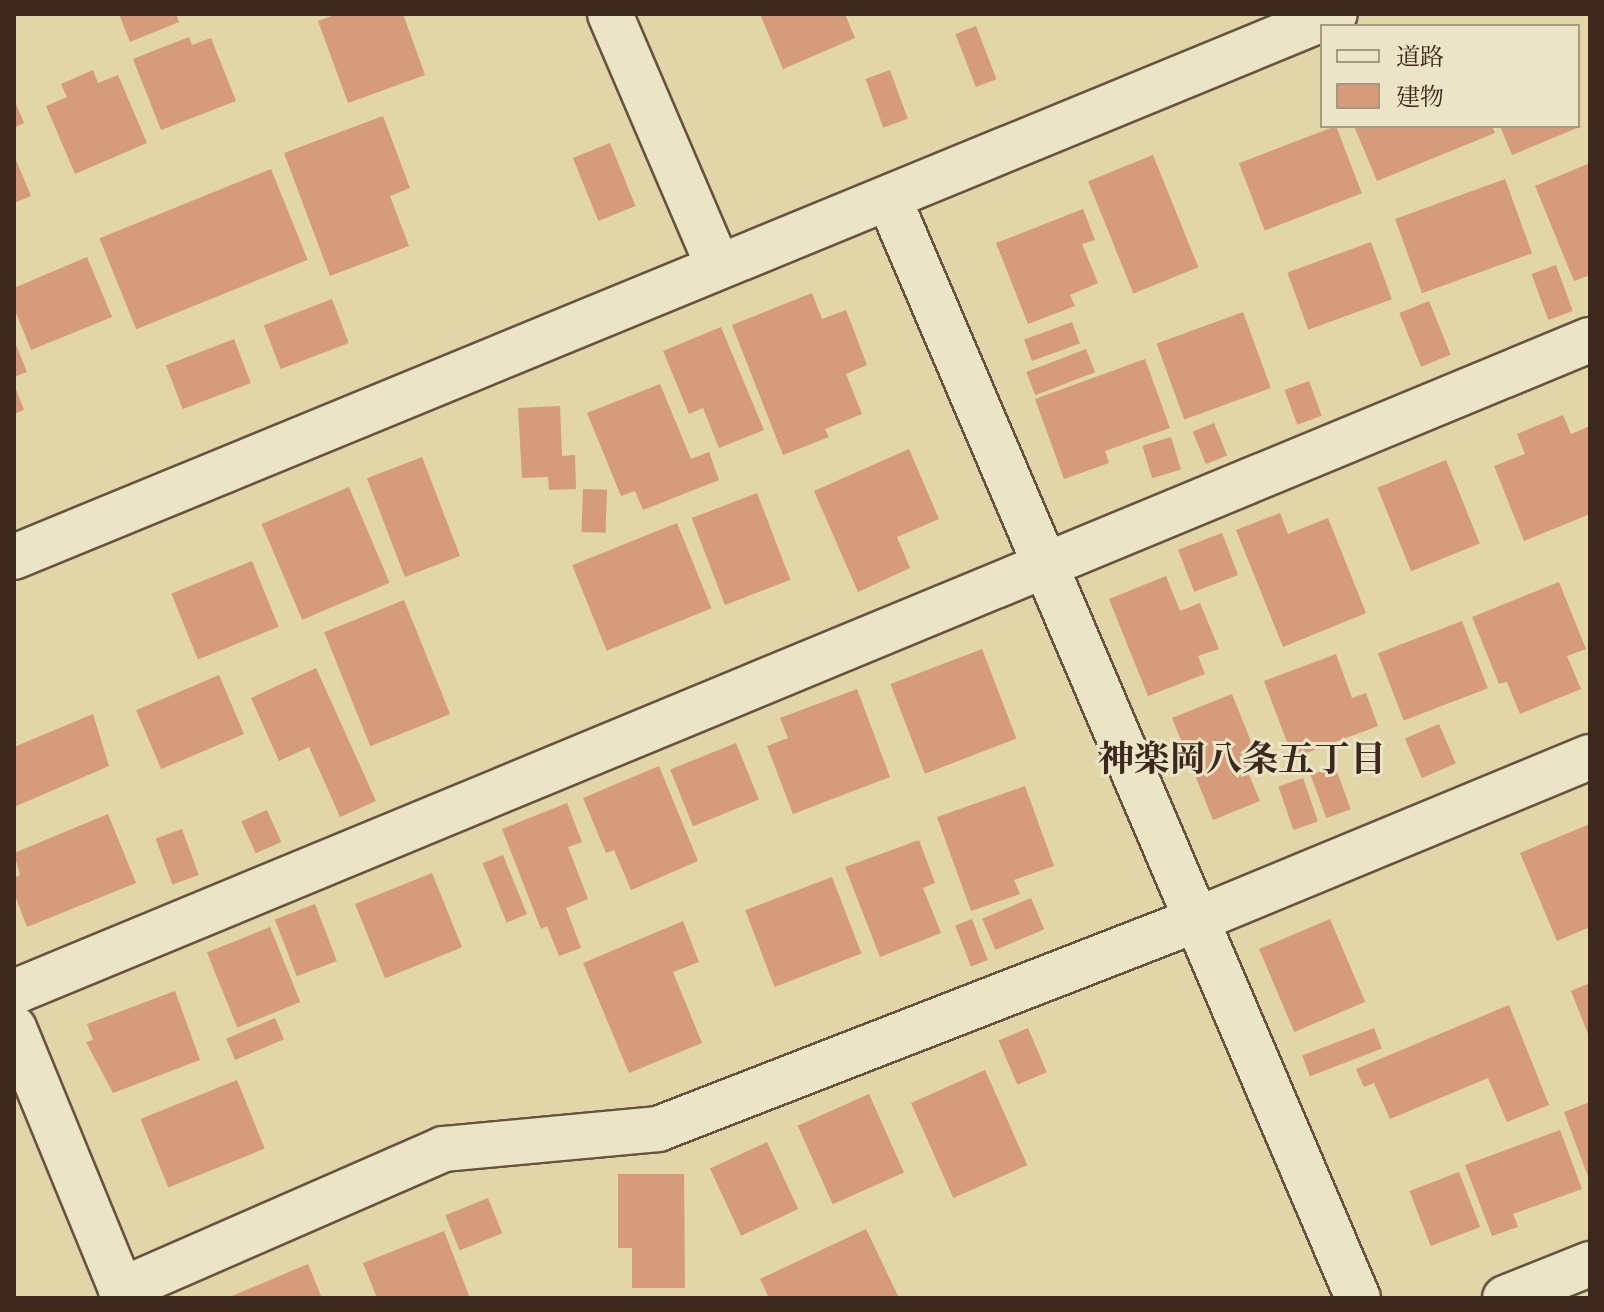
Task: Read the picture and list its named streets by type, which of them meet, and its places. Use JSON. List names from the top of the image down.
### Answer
{
  "districts": ["神楽岡八条五丁目"],
  "legend": ["道路", "建物"]
}
